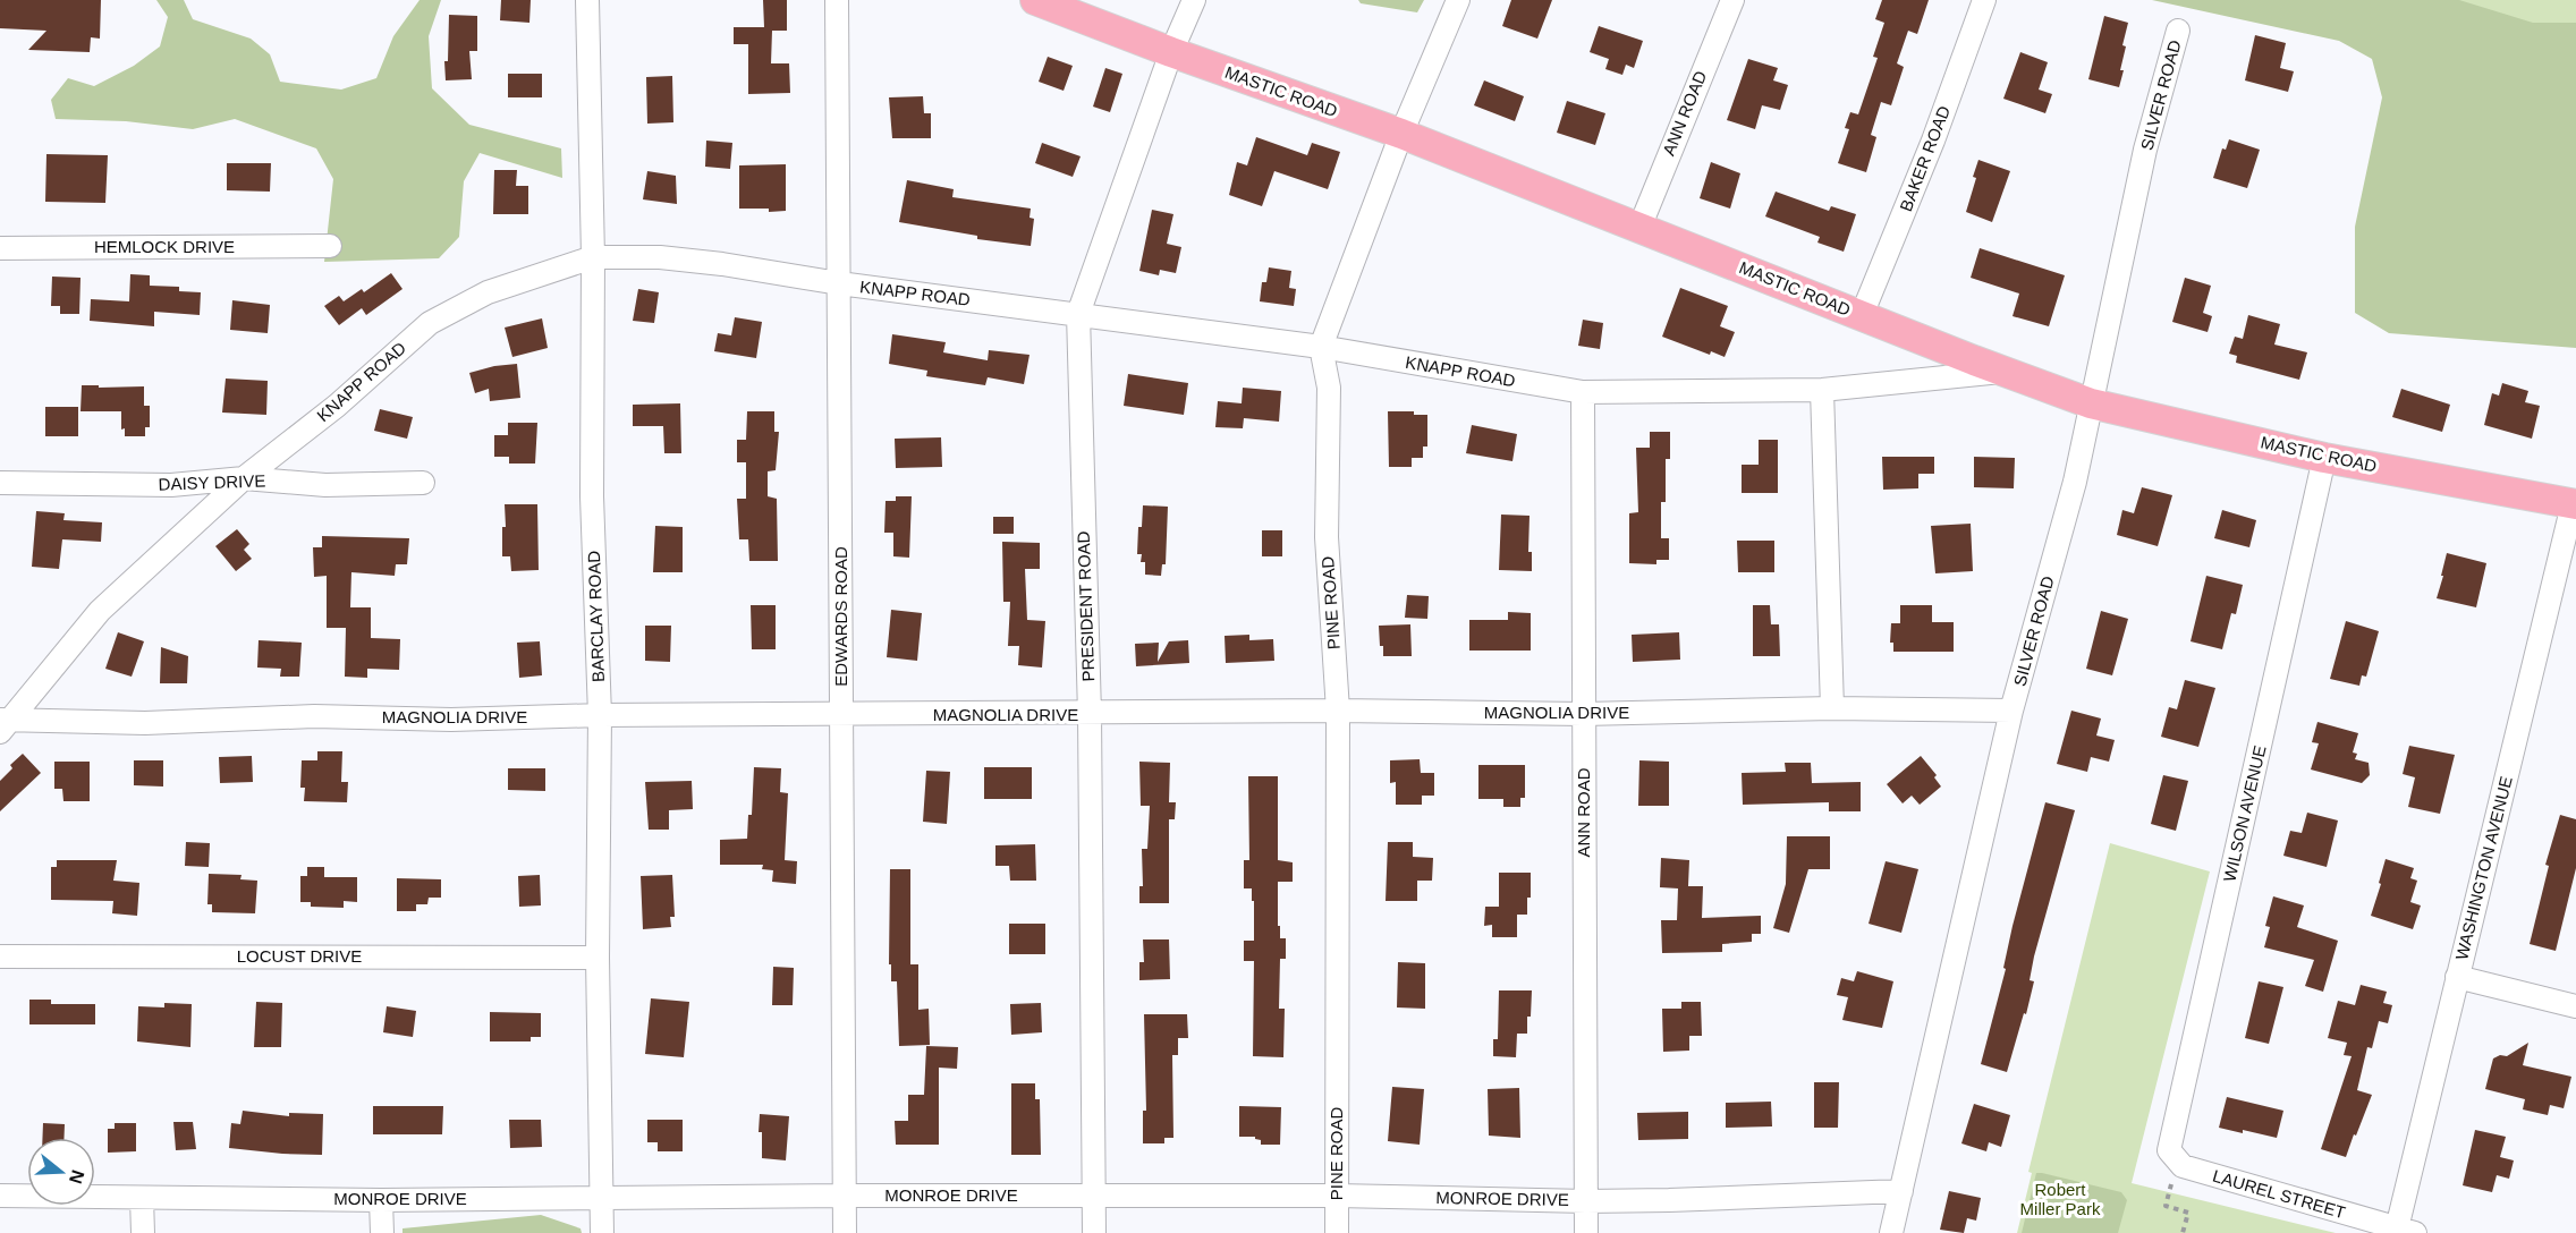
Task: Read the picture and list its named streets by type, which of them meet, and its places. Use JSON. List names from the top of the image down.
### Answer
{
  "streets": {
    "main road": ["MASTIC ROAD"],
    "street": [
      "SILVER ROAD",
      "ANN ROAD",
      "BAKER ROAD",
      "HEMLOCK DRIVE",
      "KNAPP ROAD",
      "DAISY DRIVE",
      "PINE ROAD",
      "PRESIDENT ROAD",
      "BARCLAY ROAD",
      "EDWARDS ROAD",
      "MAGNOLIA DRIVE",
      "WILSON AVENUE",
      "WASHINGTON AVENUE",
      "LOCUST DRIVE",
      "LAUREL STREET",
      "MONROE DRIVE"
    ]
  },
  "crossings": [
    ["MASTIC ROAD", "SILVER ROAD"],
    ["MASTIC ROAD", "ANN ROAD"],
    ["MASTIC ROAD", "BAKER ROAD"],
    ["MASTIC ROAD", "KNAPP ROAD"],
    ["MASTIC ROAD", "PRESIDENT ROAD"],
    ["MASTIC ROAD", "WILSON AVENUE"],
    ["MASTIC ROAD", "WASHINGTON AVENUE"],
    ["SILVER ROAD", "MAGNOLIA DRIVE"],
    ["SILVER ROAD", "MONROE DRIVE"],
    ["ANN ROAD", "KNAPP ROAD"],
    ["ANN ROAD", "MAGNOLIA DRIVE"],
    ["ANN ROAD", "MONROE DRIVE"],
    ["KNAPP ROAD", "DAISY DRIVE"],
    ["KNAPP ROAD", "PINE ROAD"],
    ["KNAPP ROAD", "PRESIDENT ROAD"],
    ["KNAPP ROAD", "BARCLAY ROAD"],
    ["KNAPP ROAD", "EDWARDS ROAD"],
    ["KNAPP ROAD", "MAGNOLIA DRIVE"],
    ["PINE ROAD", "MAGNOLIA DRIVE"],
    ["PINE ROAD", "MONROE DRIVE"],
    ["PRESIDENT ROAD", "MAGNOLIA DRIVE"],
    ["PRESIDENT ROAD", "MONROE DRIVE"],
    ["BARCLAY ROAD", "MAGNOLIA DRIVE"],
    ["BARCLAY ROAD", "LOCUST DRIVE"],
    ["BARCLAY ROAD", "MONROE DRIVE"],
    ["EDWARDS ROAD", "MAGNOLIA DRIVE"],
    ["EDWARDS ROAD", "MONROE DRIVE"],
    ["WILSON AVENUE", "LAUREL STREET"],
    ["WASHINGTON AVENUE", "LAUREL STREET"]
  ],
  "parks": ["Robert Miller Park"],
  "north": "right"
}
